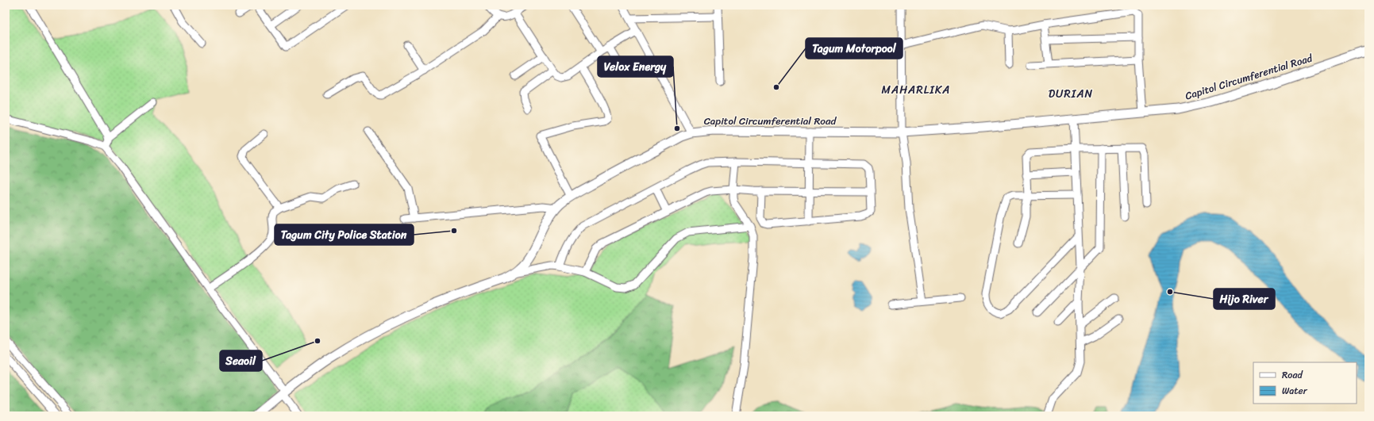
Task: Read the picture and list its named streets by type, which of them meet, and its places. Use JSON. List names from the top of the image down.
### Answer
{
  "streets": {
    "main road": ["Capitol Circumferential Road"]
  },
  "districts": ["MAHARLIKA", "DURIAN"],
  "places": [
    "Tagum Motorpool",
    "Velox Energy",
    "Tagum City Police Station",
    "Hijo River",
    "Seaoil"
  ],
  "legend": ["Road", "Water"]
}
